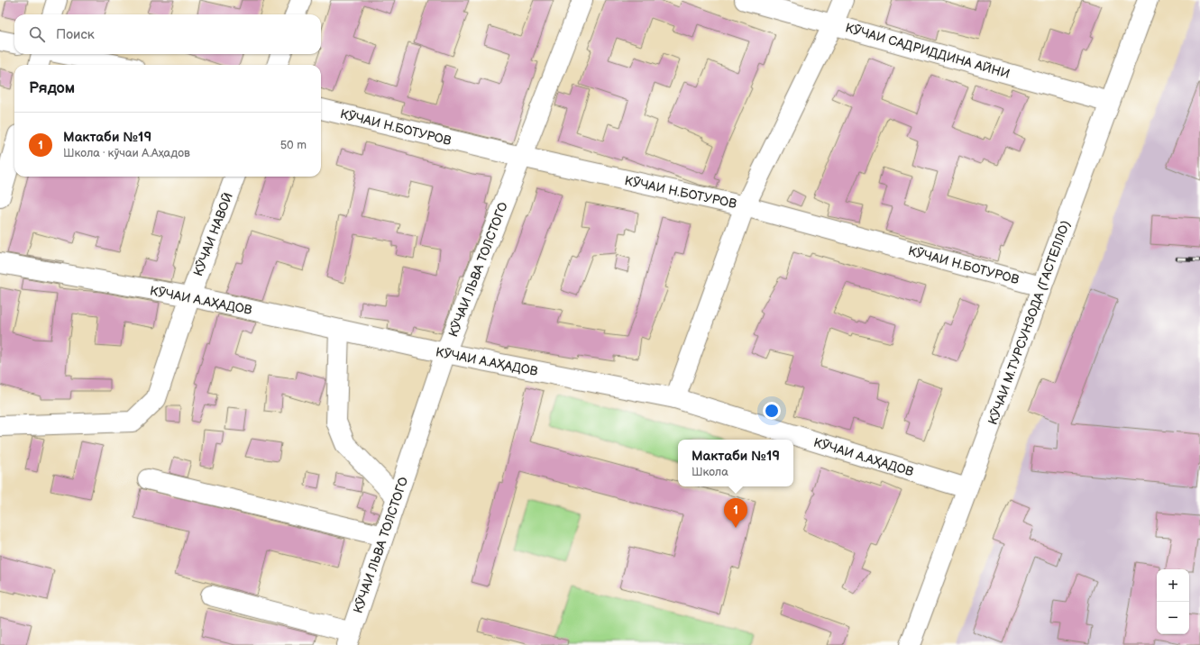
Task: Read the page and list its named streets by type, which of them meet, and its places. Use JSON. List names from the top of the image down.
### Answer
{
  "streets": {
    "street": [
      "КӮЧАИ САДРИДДИНА АЙНИ",
      "КӮЧАИ Н.БОТУРОВ",
      "КӮЧАИ НАВОӢ",
      "КӮЧАИ ЛЬВА ТОЛСТОГО",
      "КӮЧАИ А.АҲАДОВ",
      "КӮЧАИ М.ТУРСУНЗОДА (ГАСТЕЛЛО)"
    ]
  },
  "crossings": [
    ["КӮЧАИ САДРИДДИНА АЙНИ", "КӮЧАИ М.ТУРСУНЗОДА (ГАСТЕЛЛО)"],
    ["КӮЧАИ Н.БОТУРОВ", "КӮЧАИ ЛЬВА ТОЛСТОГО"],
    ["КӮЧАИ Н.БОТУРОВ", "КӮЧАИ М.ТУРСУНЗОДА (ГАСТЕЛЛО)"],
    ["КӮЧАИ НАВОӢ", "КӮЧАИ А.АҲАДОВ"],
    ["КӮЧАИ ЛЬВА ТОЛСТОГО", "КӮЧАИ А.АҲАДОВ"],
    ["КӮЧАИ А.АҲАДОВ", "КӮЧАИ М.ТУРСУНЗОДА (ГАСТЕЛЛО)"]
  ],
  "page": {
    "search": "Поиск",
    "heading": "Рядом",
    "list": [
      {
        "mark": "1",
        "name": "Мактаби №19",
        "note": "Школа · кӯчаи А.Аҳадов",
        "value": "50 m"
      }
    ],
    "popup": ["Мактаби №19", "Школа"],
    "pins": "1",
    "map_buttons": ["+", "−"]
  }
}
